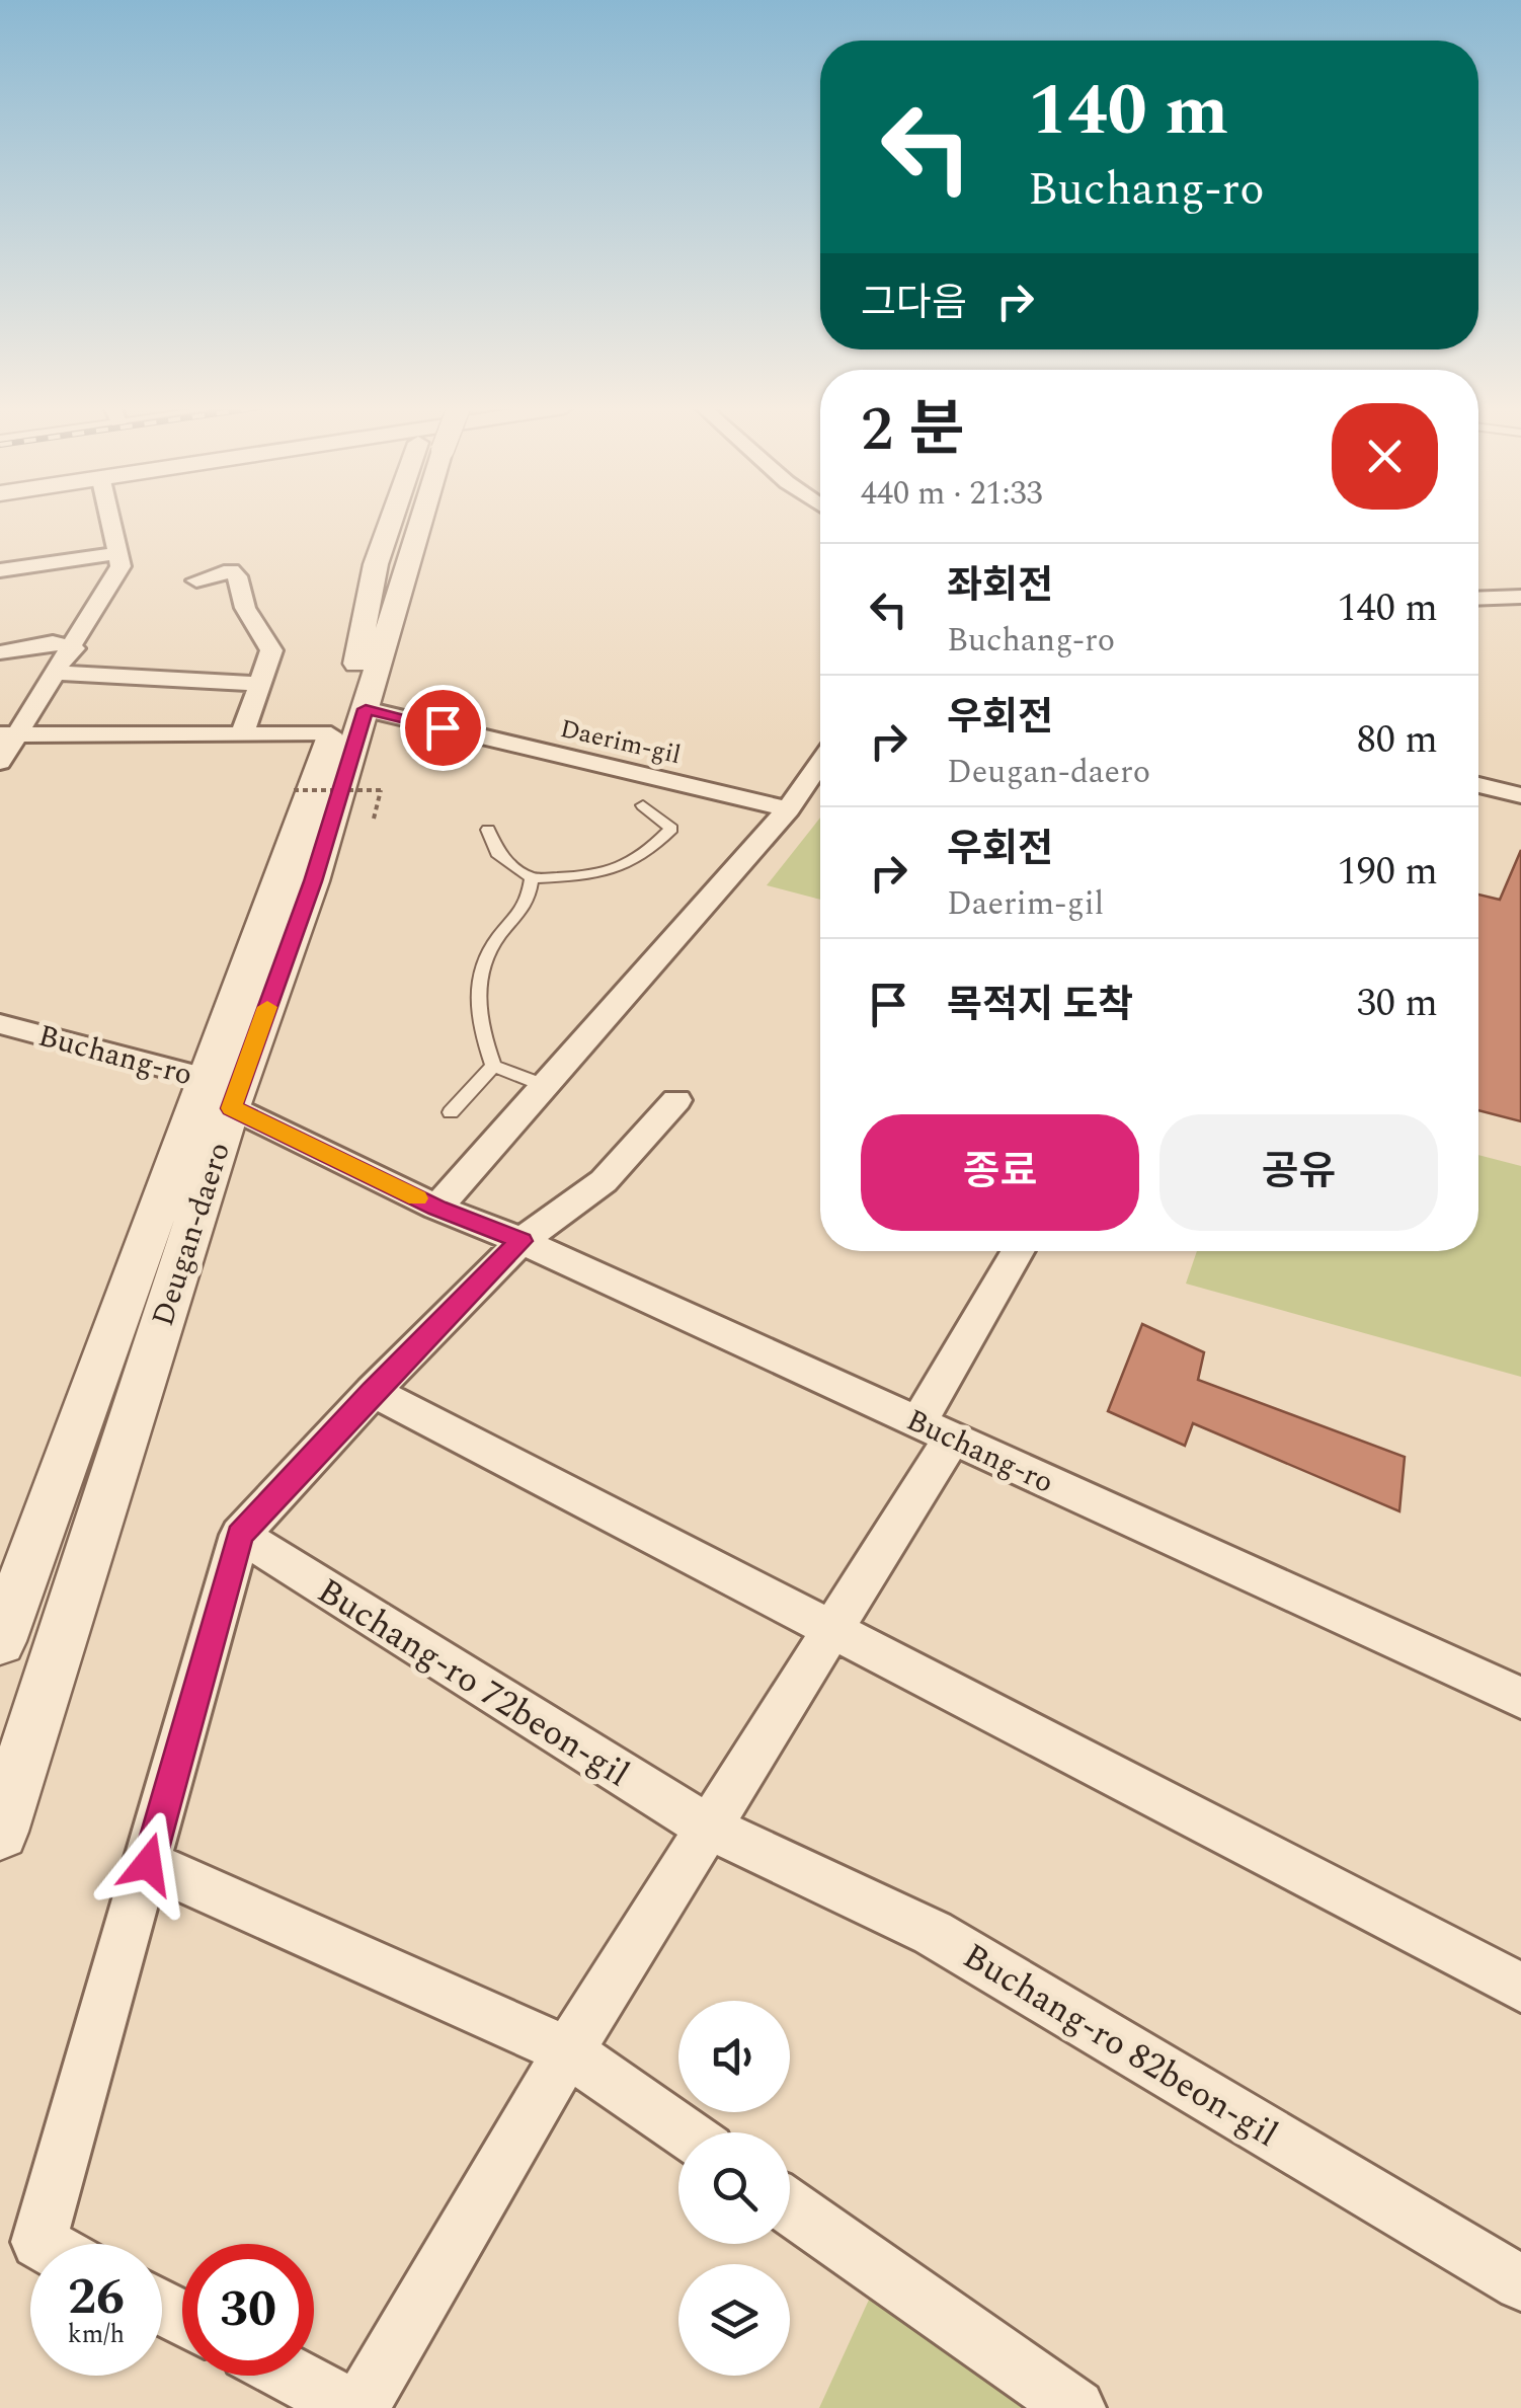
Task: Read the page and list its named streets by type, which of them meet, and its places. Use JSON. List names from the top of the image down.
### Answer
{
  "streets": {
    "street": [
      "Daerim-gil",
      "Buchang-ro",
      "Deugan-daero",
      "Buchang-ro 72beon-gil",
      "Buchang-ro 82beon-gil"
    ]
  },
  "crossings": [
    ["Daerim-gil", "Deugan-daero"],
    ["Buchang-ro", "Deugan-daero"],
    ["Buchang-ro 72beon-gil", "Buchang-ro 82beon-gil"]
  ],
  "page": {
    "turn": ["140 m", "Buchang-ro"],
    "then": "그다음",
    "heading": ["2 분", "440 m · 21:33"],
    "list": [
      {
        "name": "좌회전",
        "note": "Buchang-ro",
        "value": "140 m"
      },
      {
        "name": "우회전",
        "note": "Deugan-daero",
        "value": "80 m"
      },
      {
        "name": "우회전",
        "note": "Daerim-gil",
        "value": "190 m"
      },
      {
        "name": "목적지 도착",
        "value": "30 m"
      }
    ],
    "buttons": ["종료", "공유"],
    "speed": "26 km/h",
    "limit": "30"
  }
}
